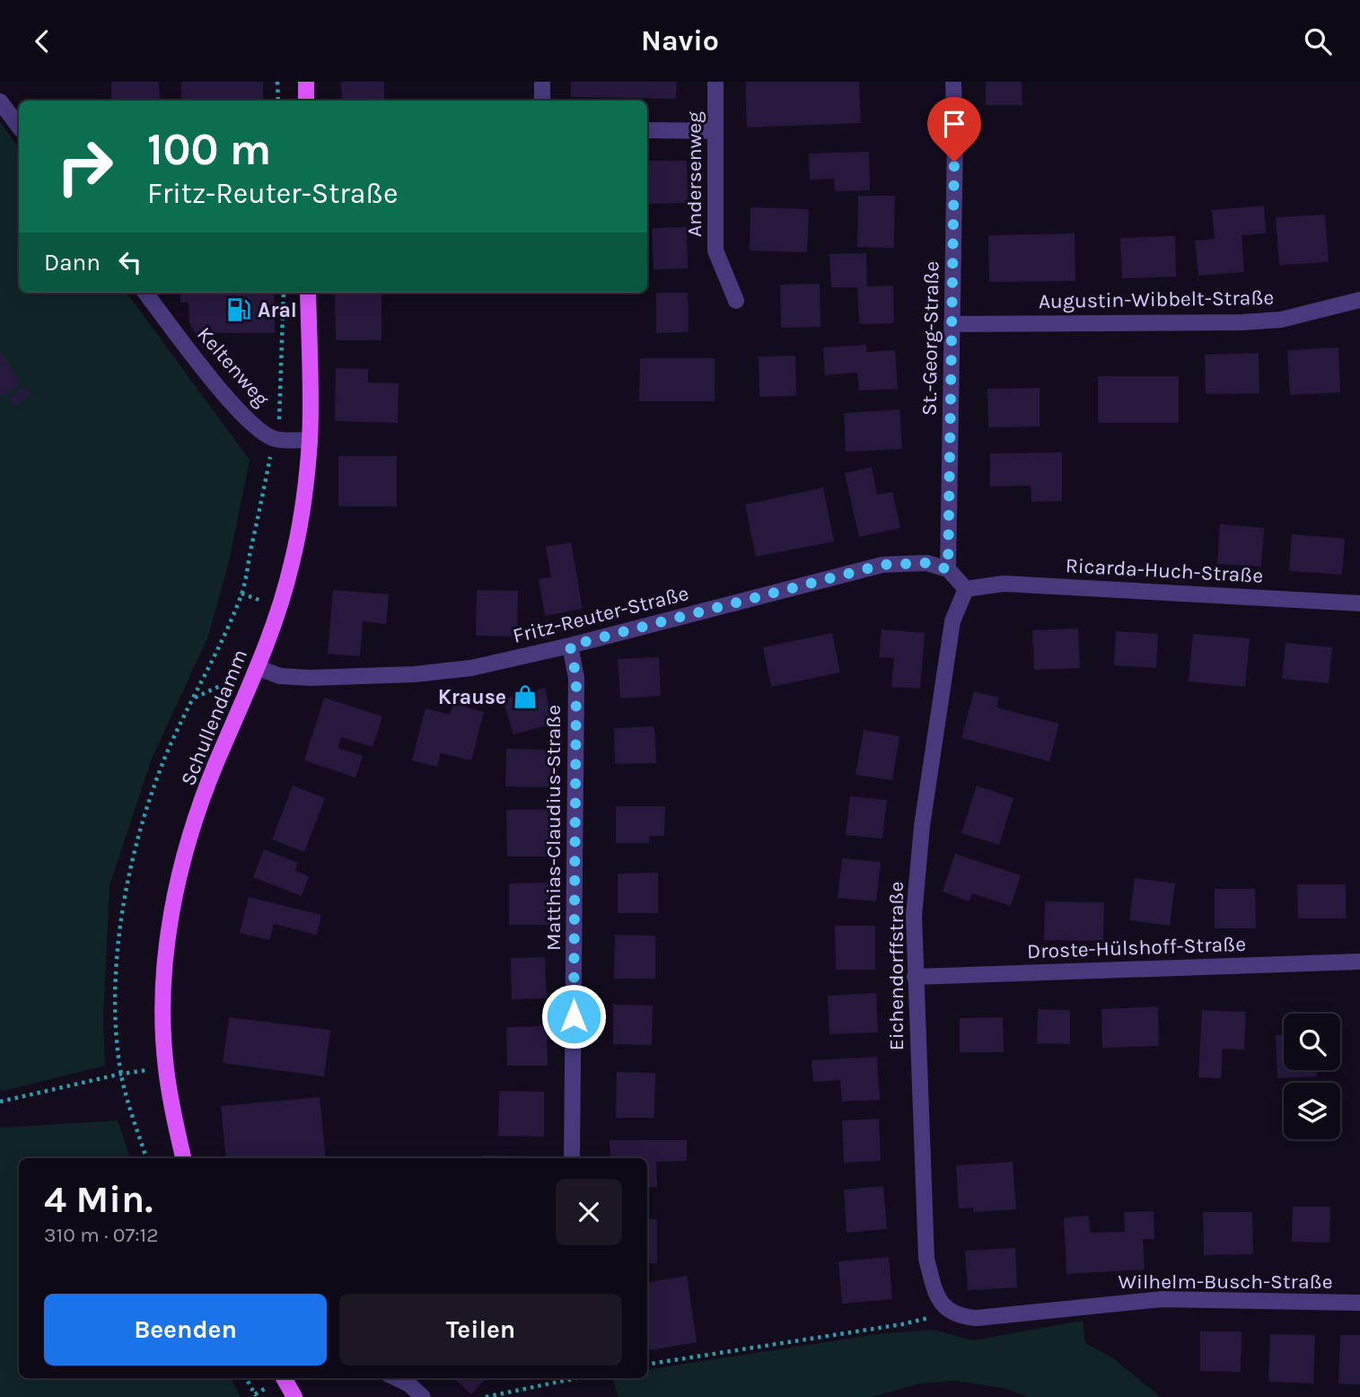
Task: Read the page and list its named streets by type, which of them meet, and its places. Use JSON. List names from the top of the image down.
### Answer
{
  "streets": {
    "main road": ["Schullendamm"],
    "street": [
      "Andersenweg",
      "Augustin-Wibbelt-Straße",
      "St.-Georg-Straße",
      "Keltenweg",
      "Ricarda-Huch-Straße",
      "Fritz-Reuter-Straße",
      "Matthias-Claudius-Straße",
      "Droste-Hülshoff-Straße",
      "Eichendorffstraße",
      "Wilhelm-Busch-Straße"
    ]
  },
  "crossings": [
    ["Augustin-Wibbelt-Straße", "St.-Georg-Straße"],
    ["St.-Georg-Straße", "Fritz-Reuter-Straße"],
    ["Ricarda-Huch-Straße", "Eichendorffstraße"],
    ["Fritz-Reuter-Straße", "Schullendamm"],
    ["Fritz-Reuter-Straße", "Matthias-Claudius-Straße"],
    ["Droste-Hülshoff-Straße", "Eichendorffstraße"],
    ["Eichendorffstraße", "Wilhelm-Busch-Straße"]
  ],
  "places": {
    "fuel station": ["Aral"],
    "shop": ["Krause"]
  },
  "page": {
    "header": "Navio",
    "turn": ["100 m", "Fritz-Reuter-Straße"],
    "then": "Dann",
    "heading": ["4 Min.", "310 m · 07:12"],
    "buttons": ["Beenden", "Teilen"]
  }
}
